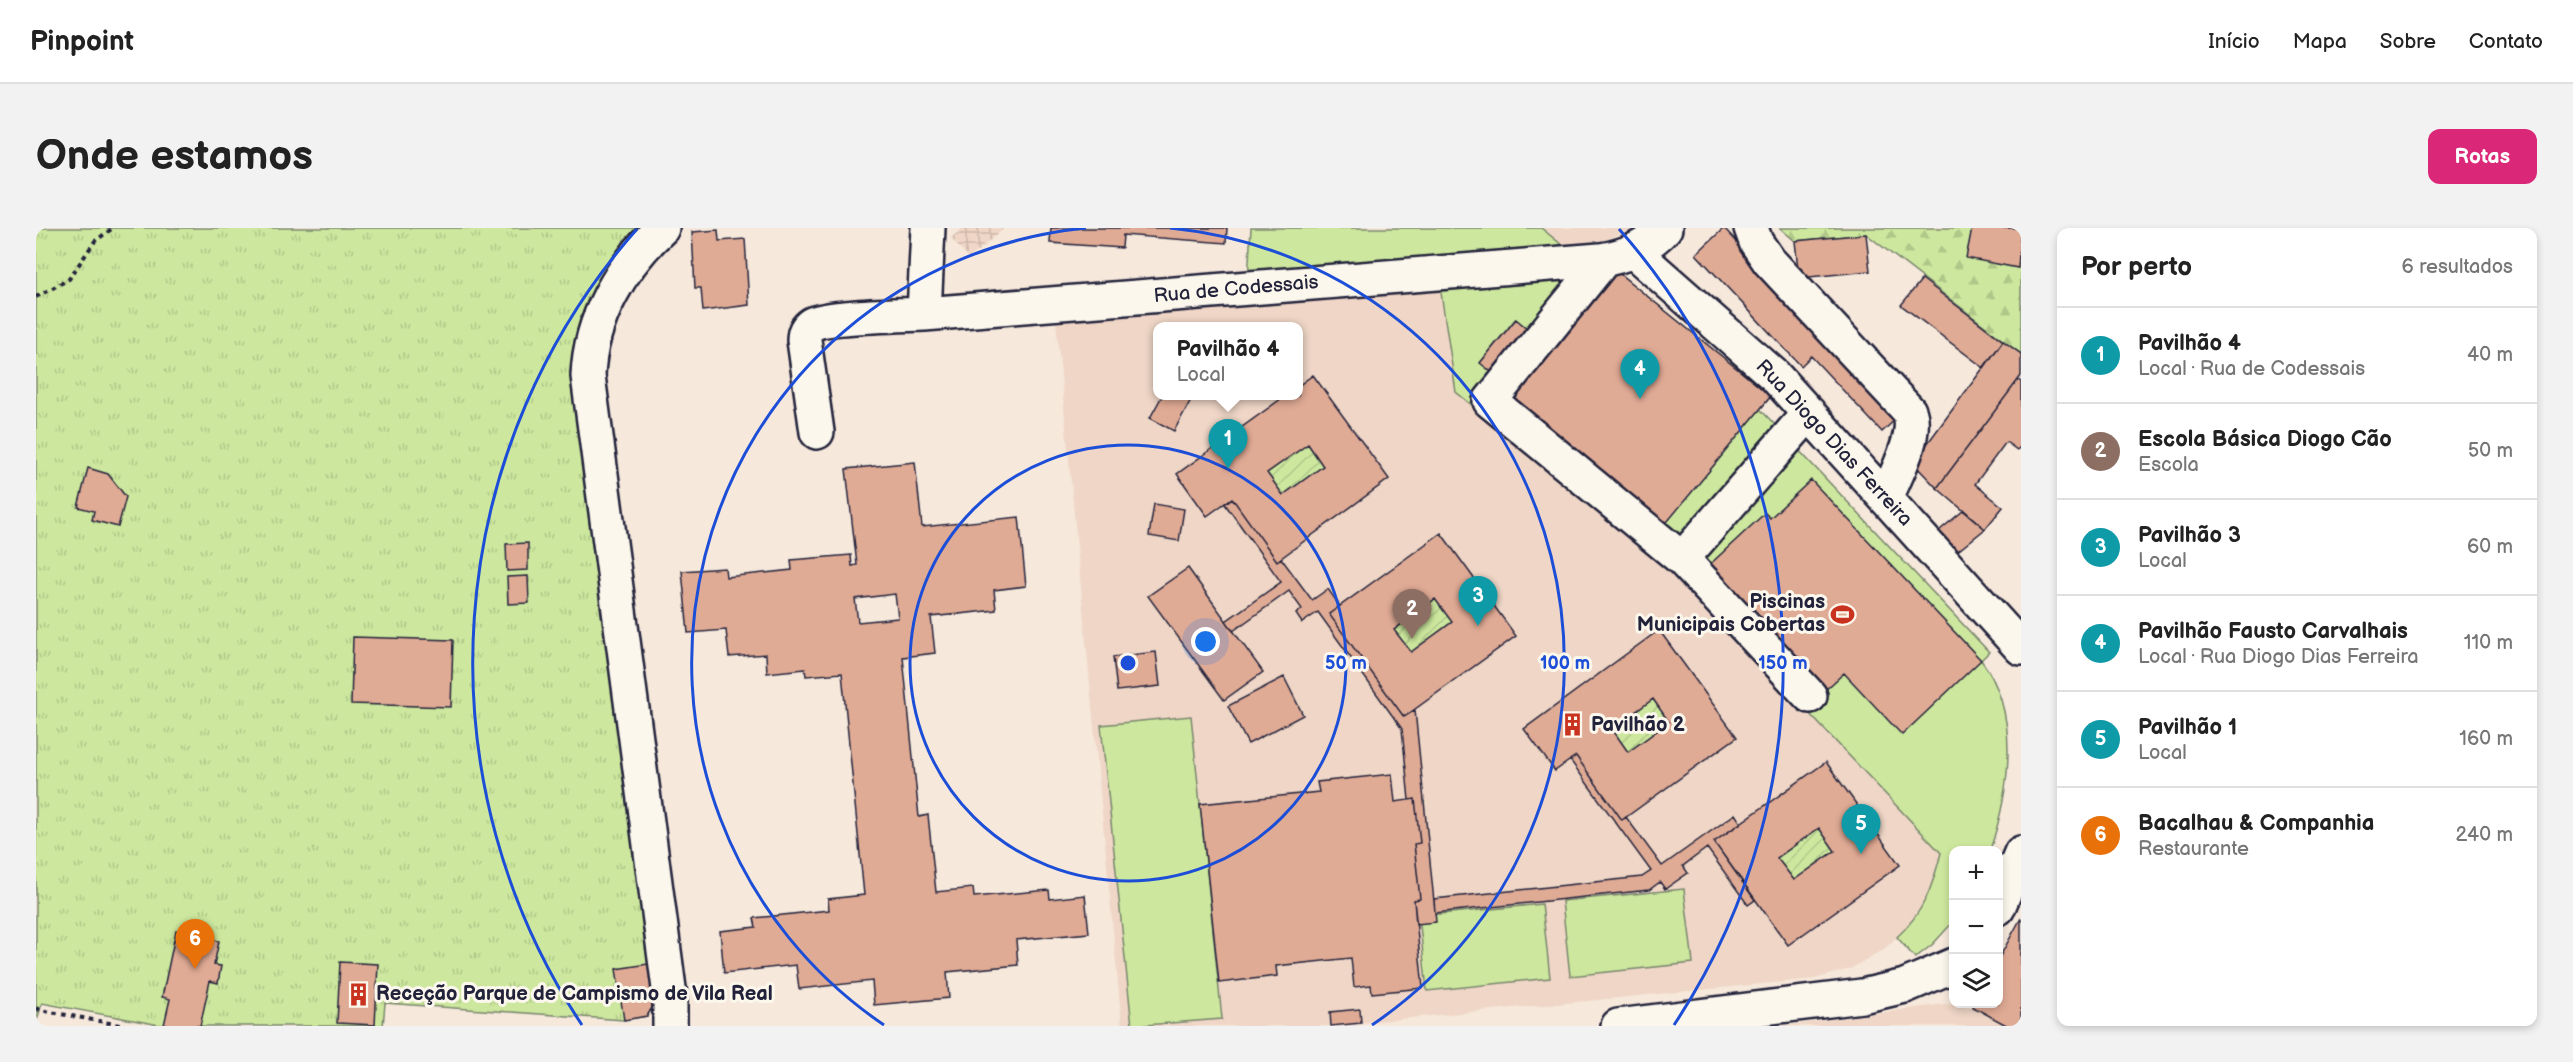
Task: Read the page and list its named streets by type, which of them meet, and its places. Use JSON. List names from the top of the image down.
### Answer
{
  "streets": {
    "street": ["Rua de Codessais", "Rua Diogo Dias Ferreira"]
  },
  "crossings": [
    ["Rua de Codessais", "Rua Diogo Dias Ferreira"]
  ],
  "places": {
    "sports": ["Piscinas Municipais Cobertas"],
    "building": ["Pavilhão 2", "Receção Parque de Campismo de Vila Real"]
  },
  "page": {
    "header": "Pinpoint",
    "nav": [
      "Início",
      "Mapa",
      "Sobre",
      "Contato"
    ],
    "buttons": "Rotas",
    "title": "Onde estamos",
    "heading": ["Por perto", "6 resultados"],
    "list": [
      {
        "mark": "1",
        "name": "Pavilhão 4",
        "note": "Local · Rua de Codessais",
        "value": "40 m"
      },
      {
        "mark": "2",
        "name": "Escola Básica Diogo Cão",
        "note": "Escola",
        "value": "50 m"
      },
      {
        "mark": "3",
        "name": "Pavilhão 3",
        "note": "Local",
        "value": "60 m"
      },
      {
        "mark": "4",
        "name": "Pavilhão Fausto Carvalhais",
        "note": "Local · Rua Diogo Dias Ferreira",
        "value": "110 m"
      },
      {
        "mark": "5",
        "name": "Pavilhão 1",
        "note": "Local",
        "value": "160 m"
      },
      {
        "mark": "6",
        "name": "Bacalhau & Companhia",
        "note": "Restaurante",
        "value": "240 m"
      }
    ],
    "popup": ["Pavilhão 4", "Local"],
    "pins": [
      "4",
      "1",
      "3",
      "2",
      "5",
      "6"
    ],
    "map_buttons": ["+", "−"]
  },
  "rings": ["50 m", "100 m", "150 m"]
}
